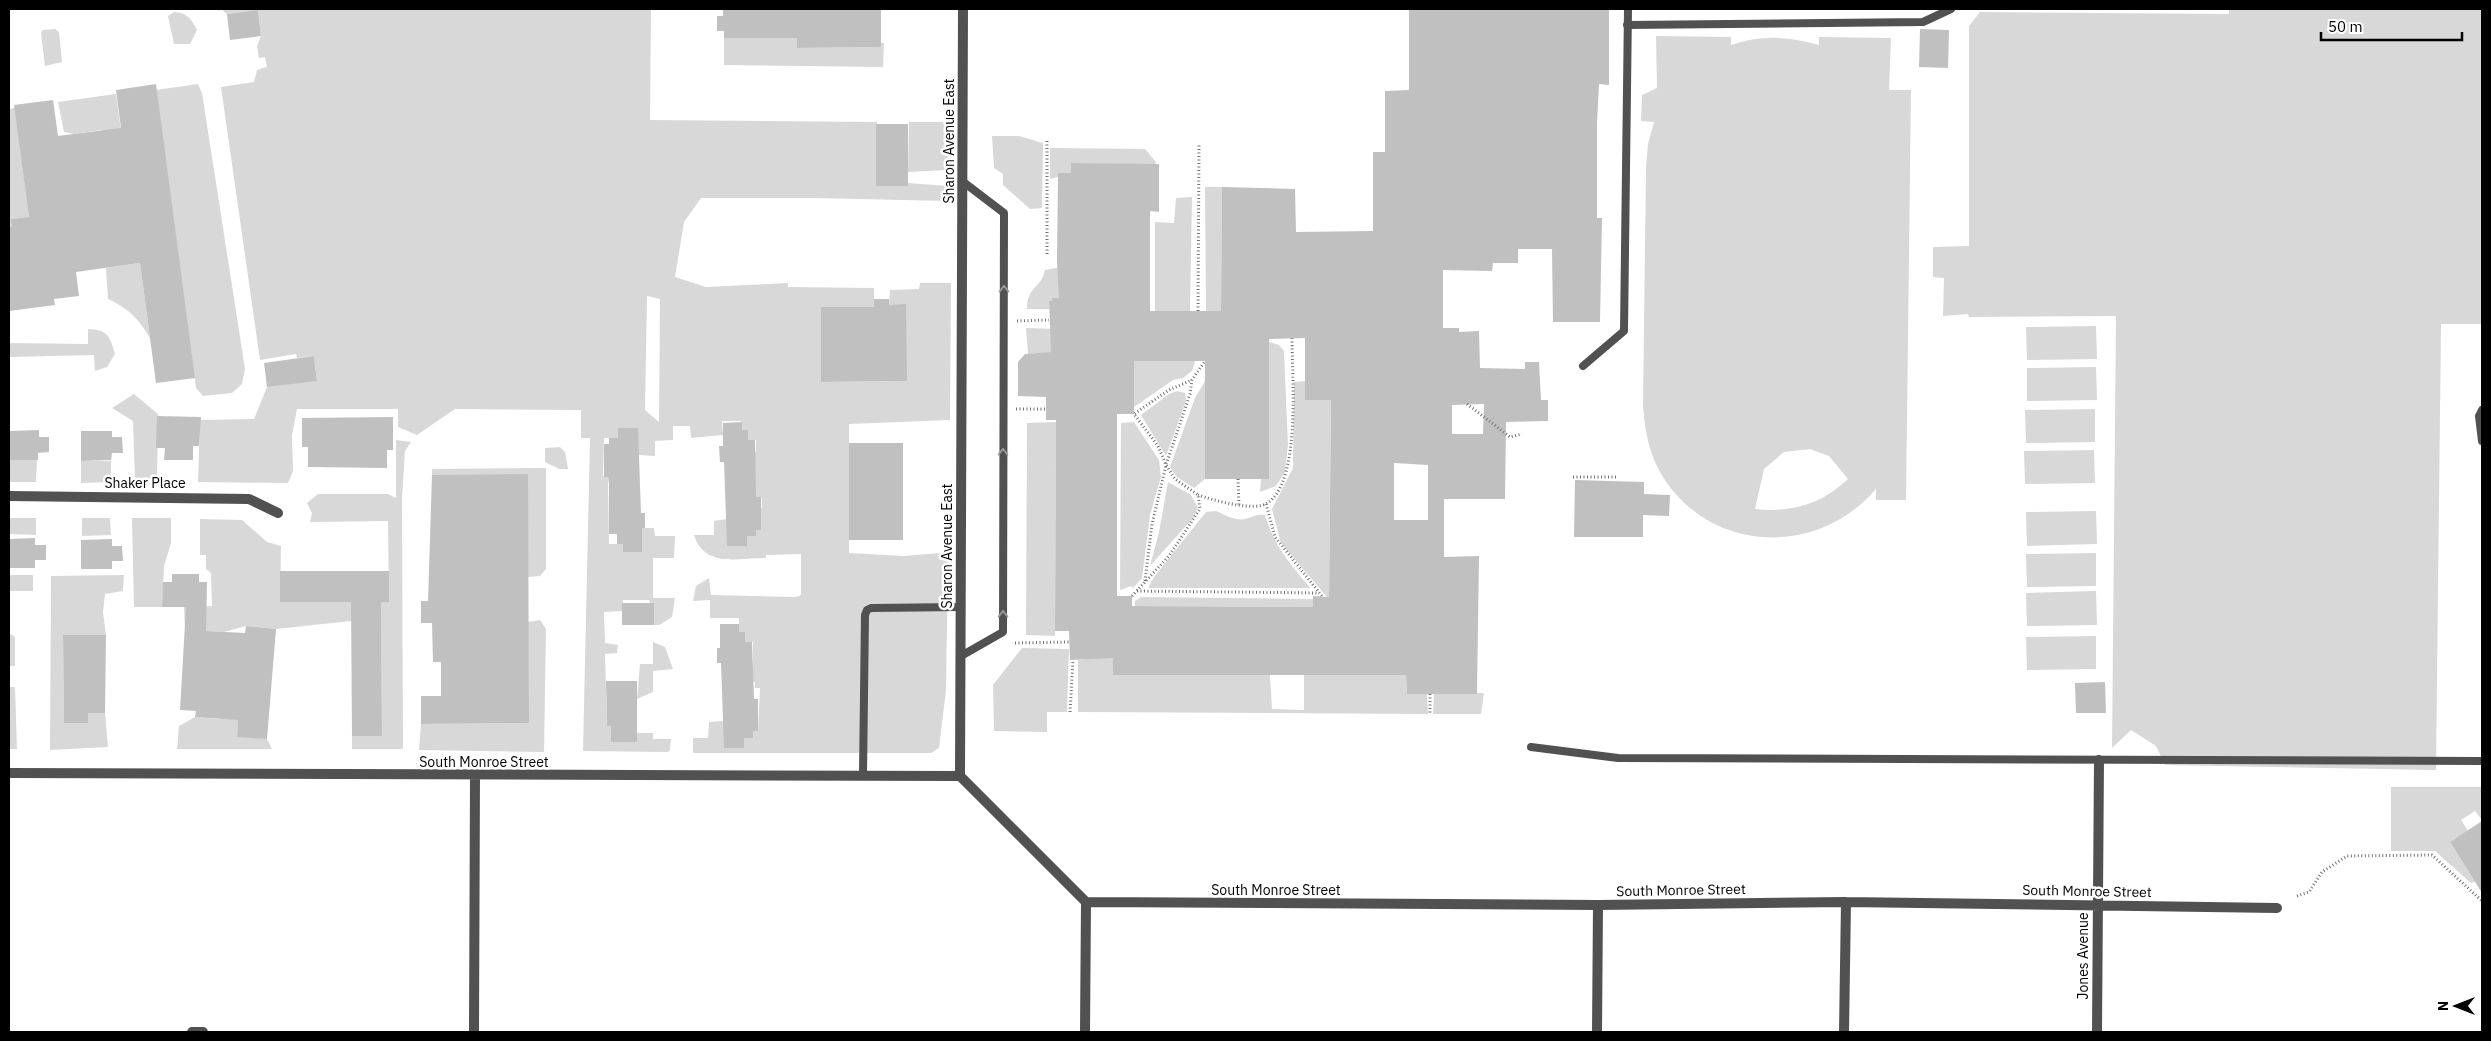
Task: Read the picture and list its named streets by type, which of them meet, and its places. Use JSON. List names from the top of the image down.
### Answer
{
  "streets": {
    "street": [
      "Sharon Avenue East",
      "Shaker Place",
      "South Monroe Street",
      "Jones Avenue"
    ]
  },
  "crossings": [
    ["Sharon Avenue East", "South Monroe Street"],
    ["South Monroe Street", "Jones Avenue"]
  ],
  "scale_bar": "50 m",
  "north": "left"
}
